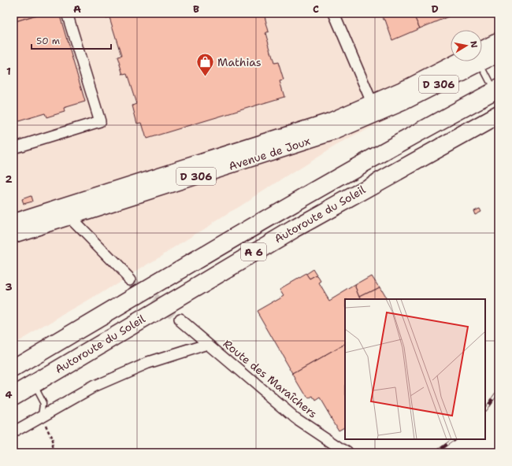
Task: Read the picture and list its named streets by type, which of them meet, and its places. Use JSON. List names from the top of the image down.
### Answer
{
  "streets": {
    "highway": ["Autoroute du Soleil", "A 6"],
    "main road": ["D 306", "Avenue de Joux"],
    "street": ["Route des Maraîchers"]
  },
  "places": {
    "shop": ["Mathias"]
  },
  "scale_bar": "50 m",
  "north": "right",
  "grid": {
    "columns": [
      "A",
      "B",
      "C",
      "D"
    ],
    "rows": [
      "1",
      "2",
      "3",
      "4"
    ]
  }
}
